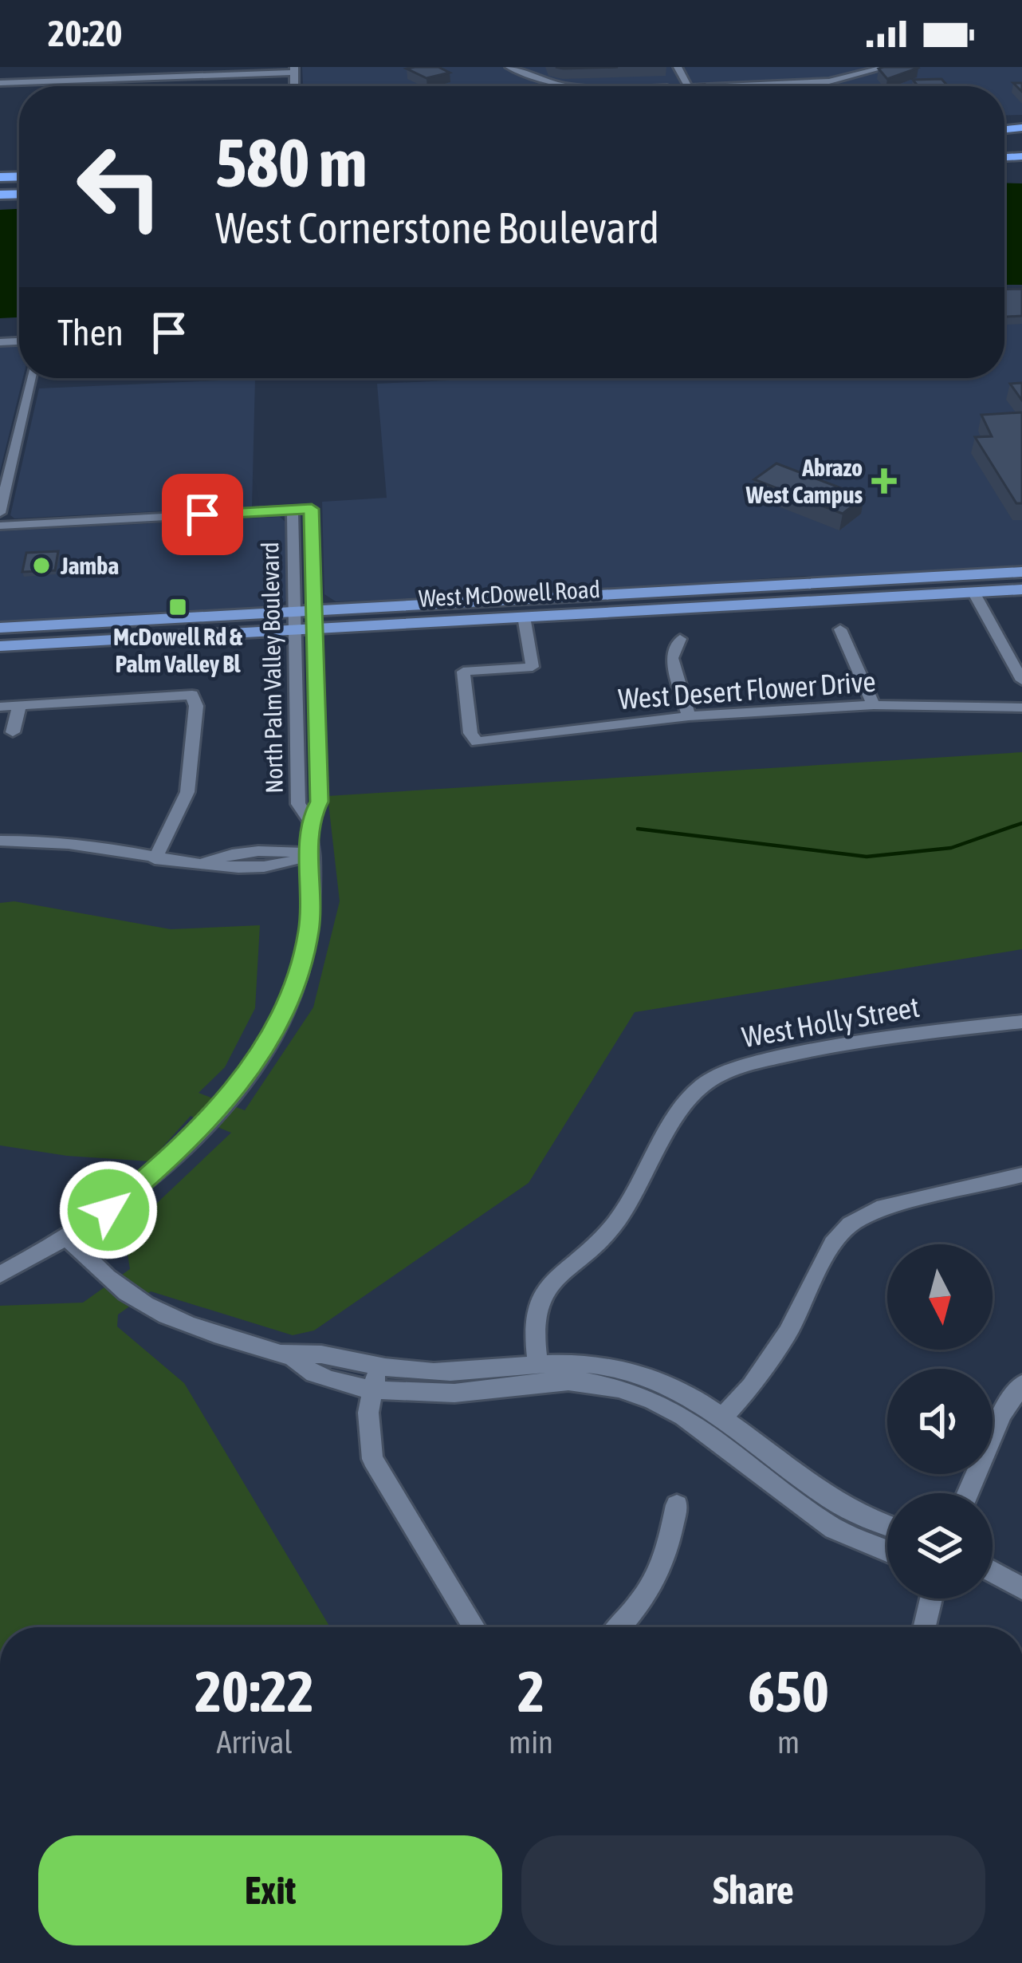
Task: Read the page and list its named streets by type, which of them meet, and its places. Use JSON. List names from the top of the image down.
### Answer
{
  "streets": {
    "main road": ["West McDowell Road"],
    "street": ["North Palm Valley Boulevard", "West Desert Flower Drive", "West Holly Street"]
  },
  "crossings": [
    ["West McDowell Road", "North Palm Valley Boulevard"],
    ["West McDowell Road", "West Desert Flower Drive"]
  ],
  "places": {
    "health": ["Abrazo West Campus"],
    "other": ["Jamba"],
    "transit": ["McDowell Rd & Palm Valley Bl"]
  },
  "north": "bottom",
  "page": {
    "status": "20:20",
    "turn": ["580 m", "West Cornerstone Boulevard"],
    "then": "Then",
    "eta": [
      "20:22",
      "Arrival",
      "2",
      "min",
      "650",
      "m"
    ],
    "buttons": ["Exit", "Share"]
  }
}
